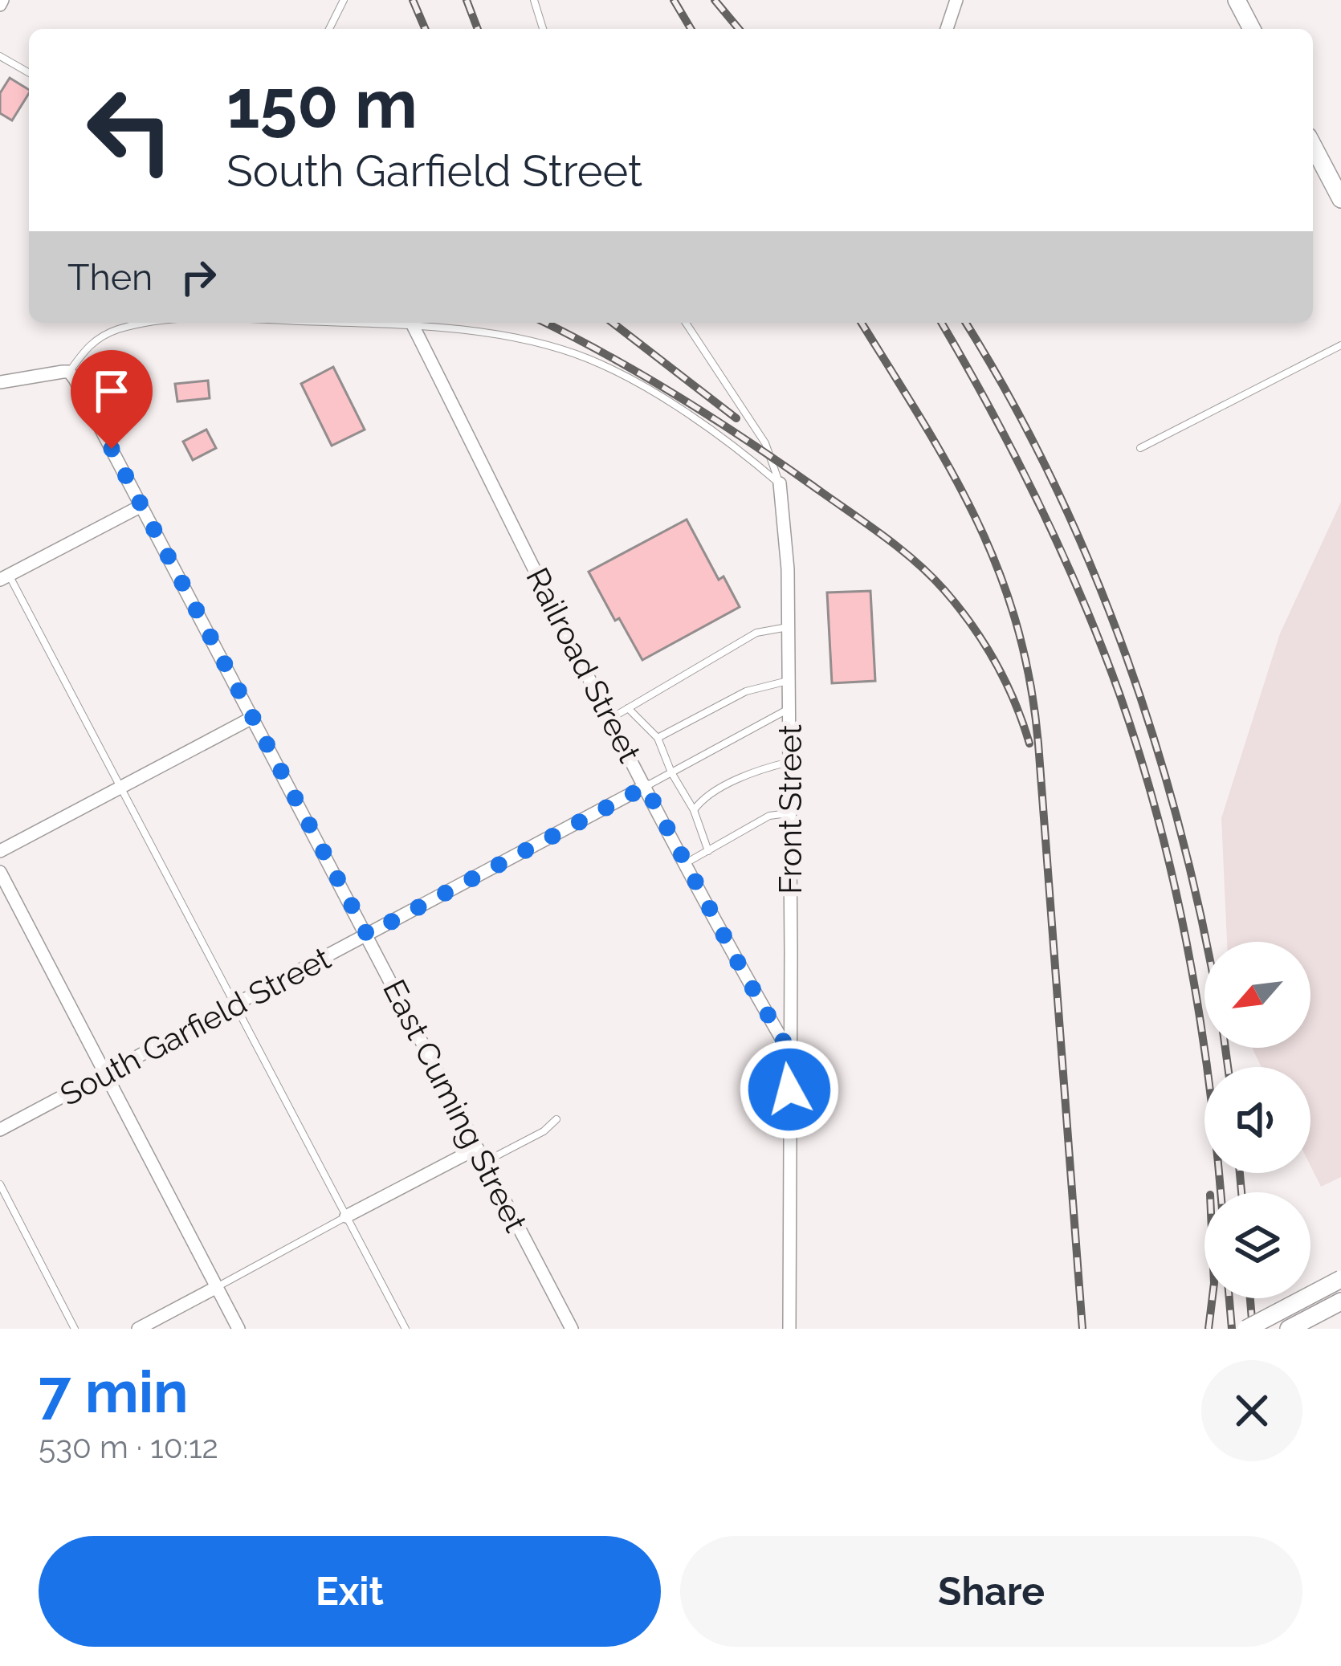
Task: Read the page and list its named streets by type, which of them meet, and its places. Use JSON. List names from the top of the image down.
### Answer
{
  "streets": {
    "street": [
      "Railroad Street",
      "Front Street",
      "South Garfield Street",
      "East Cuming Street"
    ]
  },
  "crossings": [
    ["Railroad Street", "Front Street"],
    ["Railroad Street", "South Garfield Street"],
    ["South Garfield Street", "East Cuming Street"]
  ],
  "north": "bottom left",
  "page": {
    "turn": ["150 m", "South Garfield Street"],
    "then": "Then",
    "heading": ["7 min", "530 m · 10:12"],
    "buttons": ["Exit", "Share"]
  }
}
